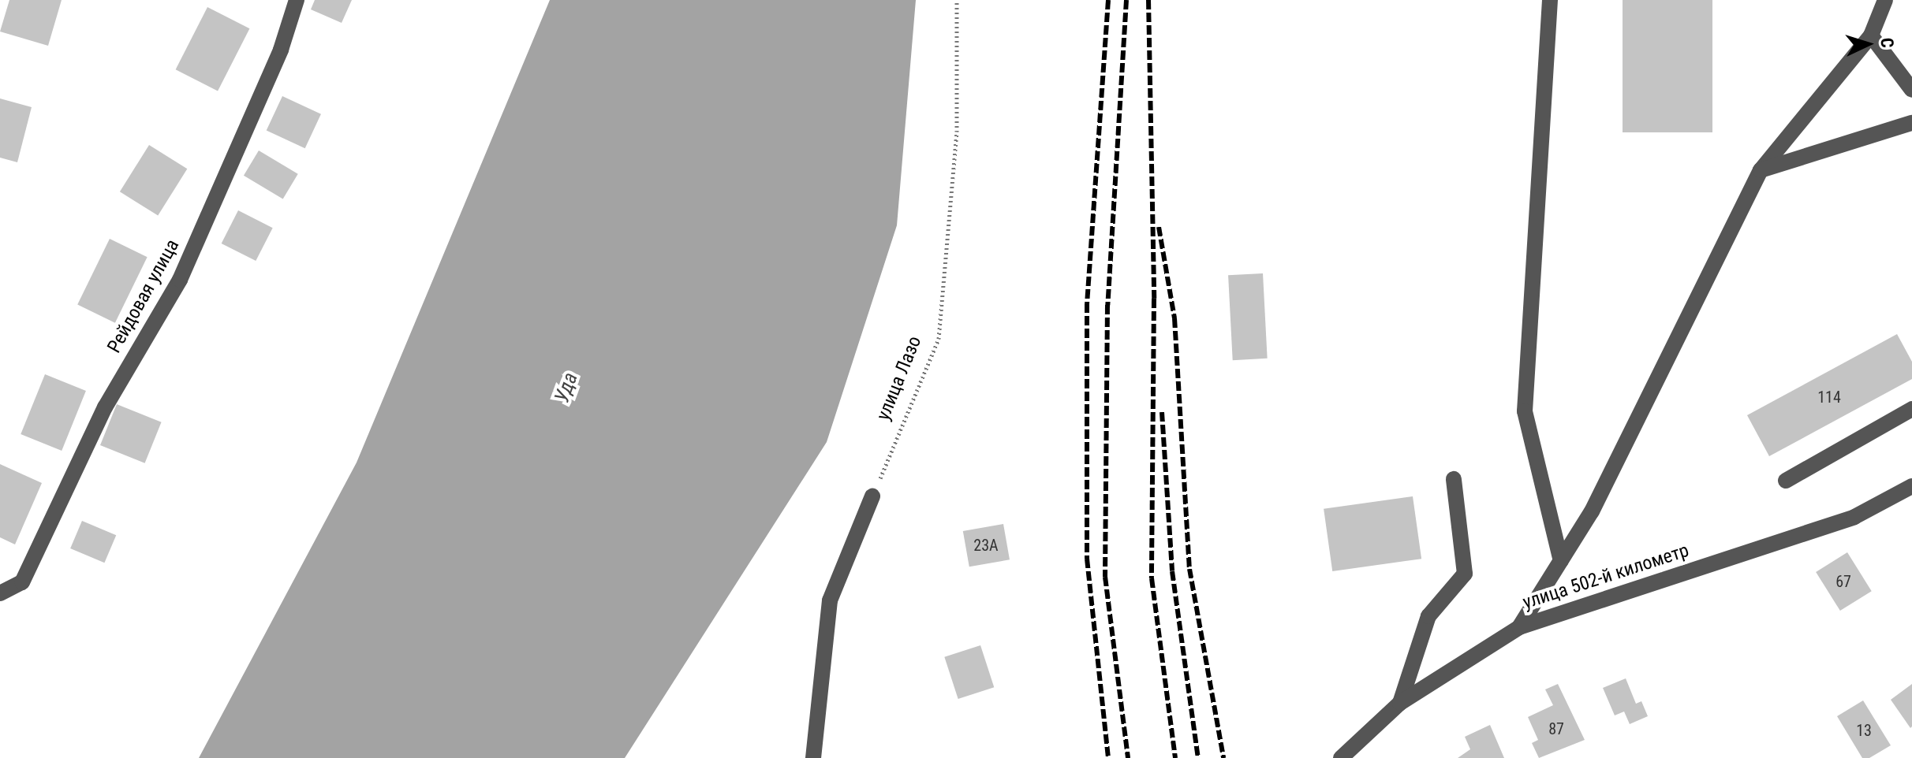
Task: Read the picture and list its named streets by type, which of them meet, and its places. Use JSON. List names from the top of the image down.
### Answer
{
  "streets": {
    "street": ["Рейдовая улица", "улица 502-й километр"],
    "path": ["улица Лазо"]
  },
  "water": ["Уда"],
  "house_numbers": [
    "114",
    "23А",
    "67",
    "87",
    "13"
  ],
  "north": "right"
}
